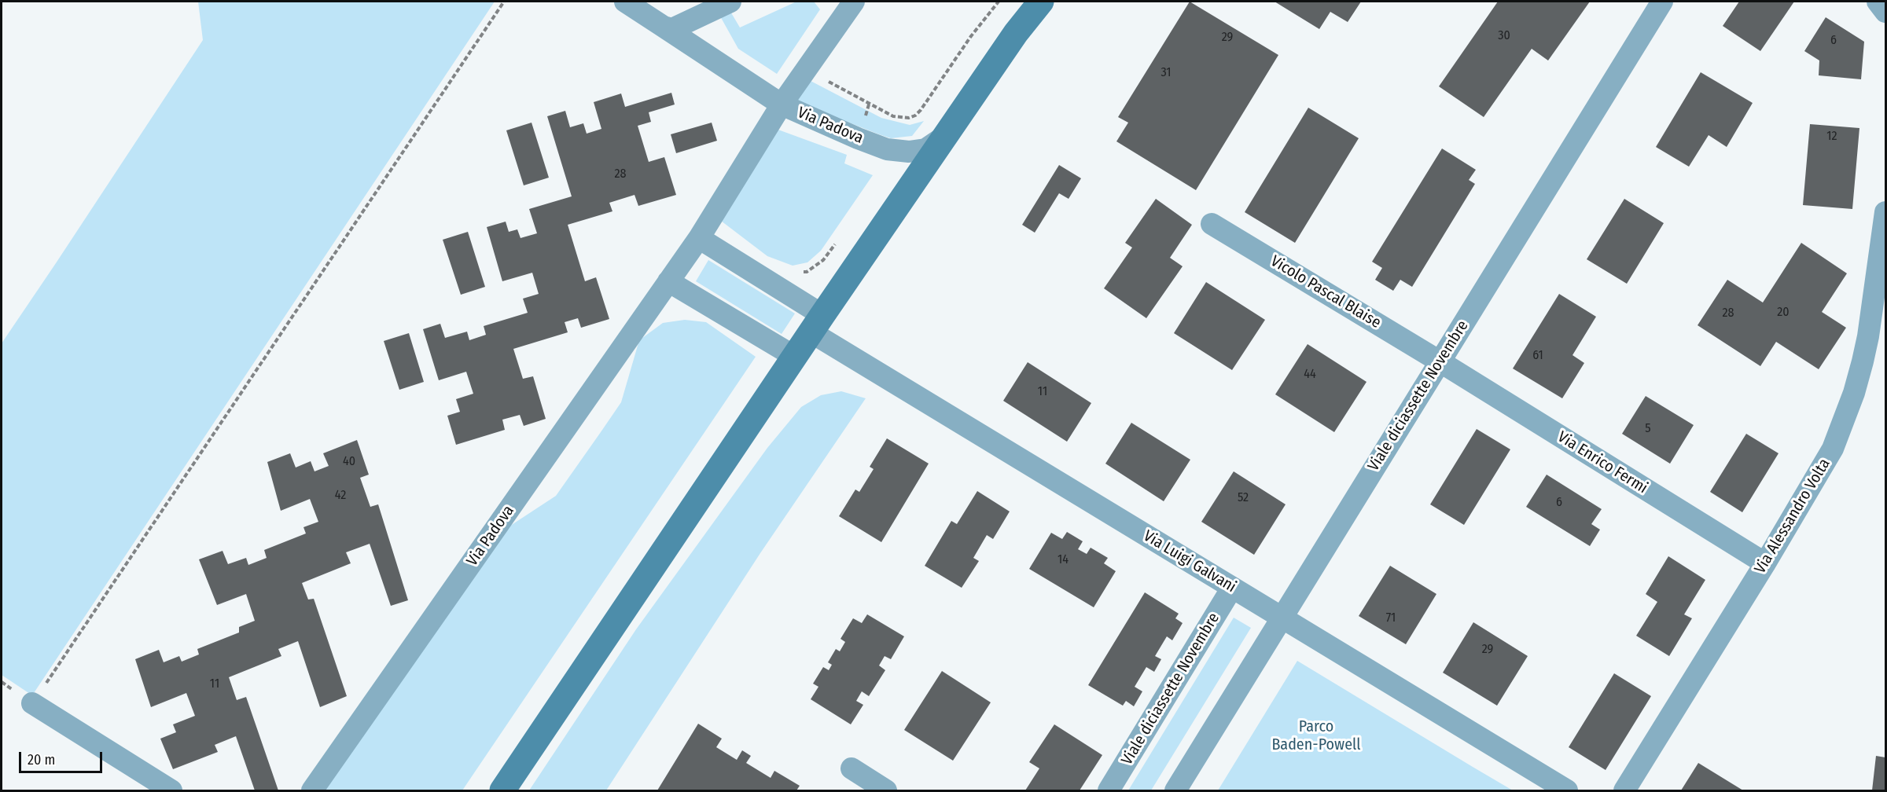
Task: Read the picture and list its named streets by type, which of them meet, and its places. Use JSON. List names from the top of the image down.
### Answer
{
  "streets": {
    "main road": ["Via Padova"],
    "street": [
      "Vicolo Pascal Blaise",
      "Viale diciassette Novembre",
      "Via Enrico Fermi",
      "Via Alessandro Volta",
      "Via Luigi Galvani"
    ]
  },
  "crossings": [
    ["Via Padova", "Via Luigi Galvani"],
    ["Vicolo Pascal Blaise", "Viale diciassette Novembre"],
    ["Vicolo Pascal Blaise", "Via Enrico Fermi"],
    ["Viale diciassette Novembre", "Via Enrico Fermi"],
    ["Viale diciassette Novembre", "Via Luigi Galvani"],
    ["Via Enrico Fermi", "Via Alessandro Volta"]
  ],
  "parks": ["Parco Baden-Powell"],
  "house_numbers": [
    "30",
    "29",
    "6",
    "31",
    "12",
    "28",
    "20",
    "28",
    "61",
    "44",
    "11",
    "5",
    "40",
    "42",
    "52",
    "6",
    "14",
    "71",
    "29",
    "11"
  ],
  "scale_bar": "20 m"
}
